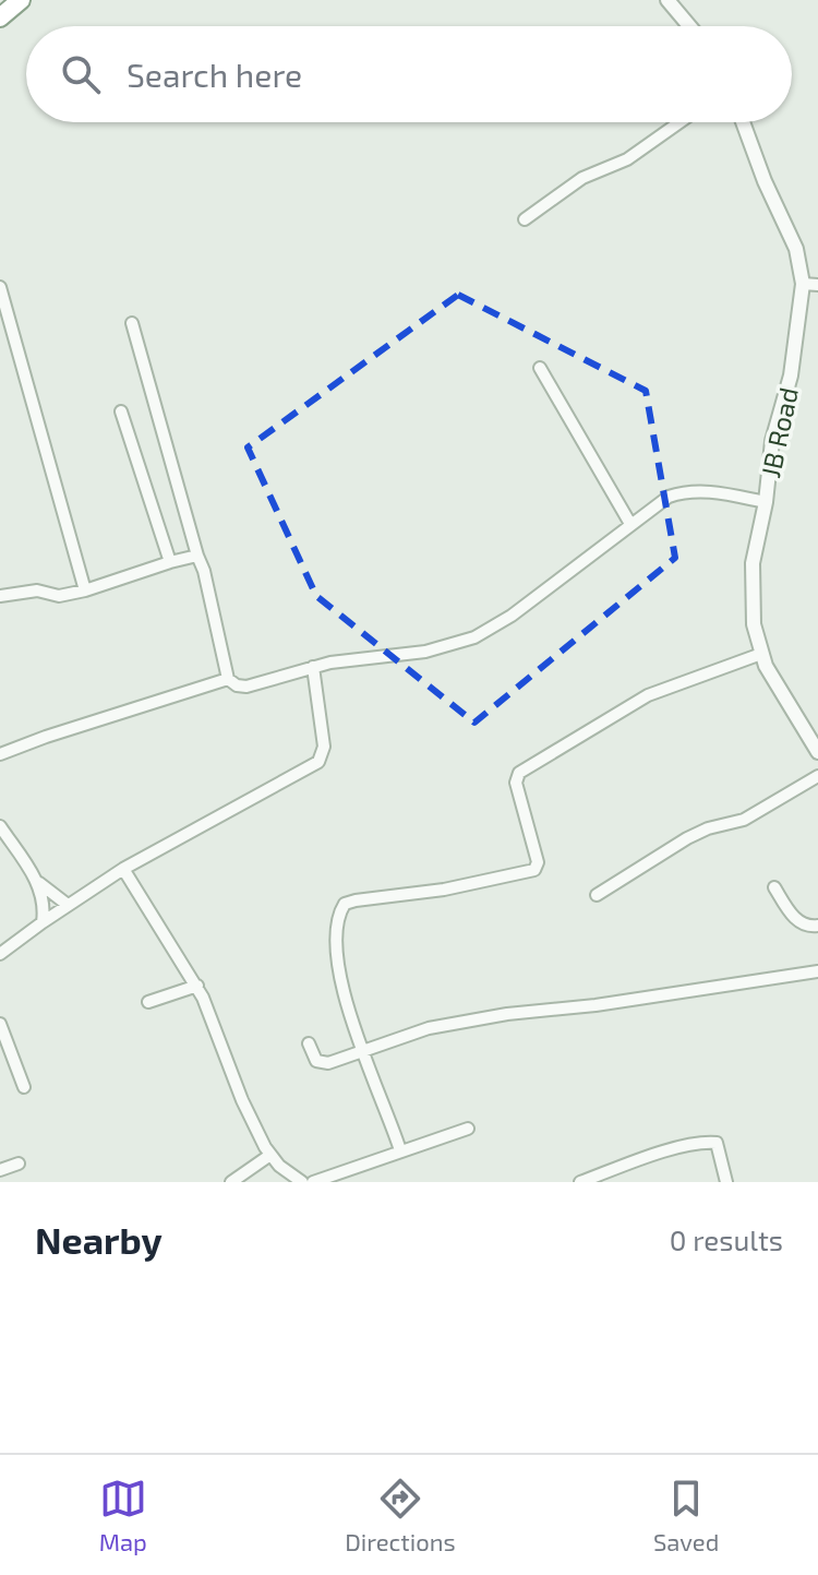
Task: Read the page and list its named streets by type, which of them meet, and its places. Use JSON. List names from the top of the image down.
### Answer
{
  "streets": {
    "street": ["JB Road"]
  },
  "page": {
    "search": "Search here",
    "heading": ["Nearby", "0 results"],
    "nav": ["Map", "Directions", "Saved"]
  }
}
